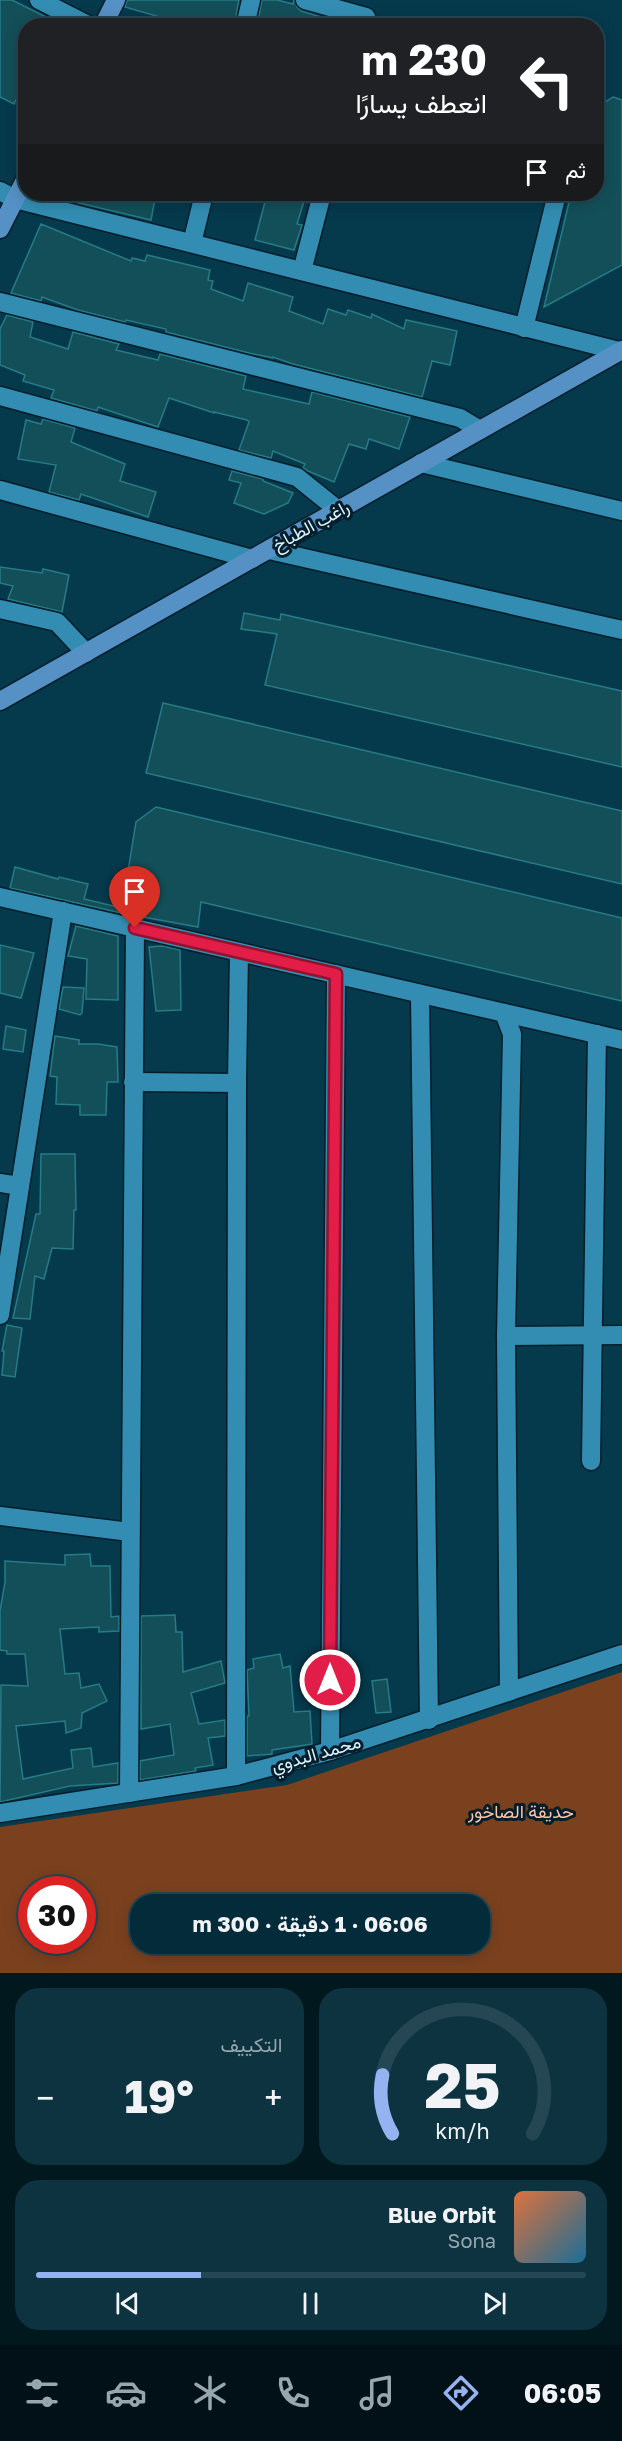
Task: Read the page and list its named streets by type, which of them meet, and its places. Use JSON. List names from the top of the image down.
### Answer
{
  "streets": {
    "main road": ["راغب الطباخ"],
    "street": ["محمد البدوي"]
  },
  "parks": ["حديقة الصاخور"],
  "page": {
    "turn": ["230 m", "انعطف يسارًا"],
    "then": "ثم",
    "limit": "30",
    "trip": "06:06 · 1 دقيقة · 300 m",
    "tile": "التكييف",
    "heat": ["−", "19°", "+"],
    "song": ["Blue Orbit", "Sona"],
    "tabs": "06:05",
    "gauge": ["25", "km/h"]
  }
}
